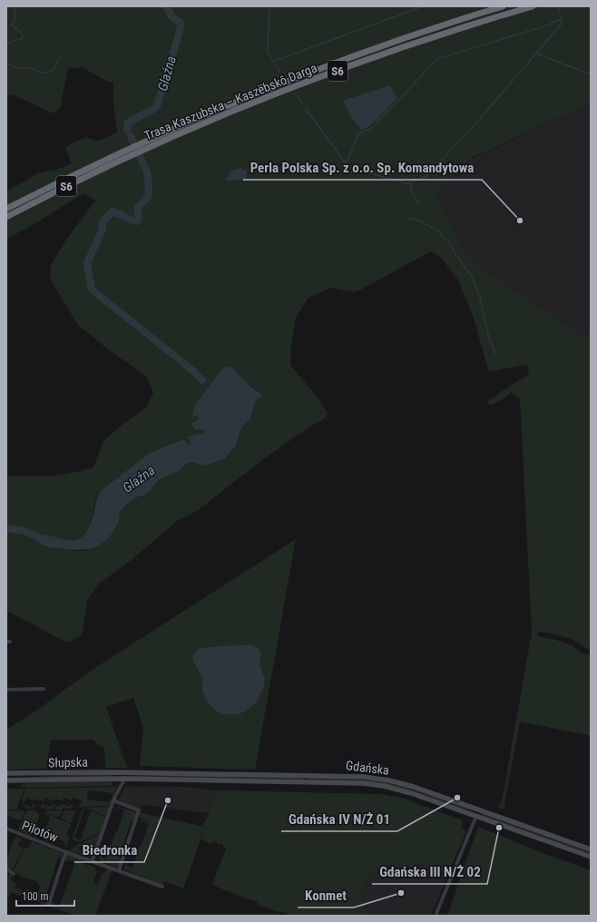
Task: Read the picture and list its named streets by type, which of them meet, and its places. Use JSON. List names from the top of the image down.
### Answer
{
  "streets": {
    "highway": ["S6", "Trasa Kaszubska – Kaszëbskô Darga"],
    "main road": ["Słupska", "Gdańska"],
    "street": ["Pilotów"]
  },
  "crossings": [
    ["Słupska", "Gdańska"]
  ],
  "water": ["Glaźna"],
  "places": [
    "Perla Polska Sp. z o.o. Sp. Komandytowa",
    "Gdańska IV N/Ż 01",
    "Biedronka",
    "Gdańska III N/Ż 02",
    "Konmet"
  ],
  "scale_bar": "100 m"
}
